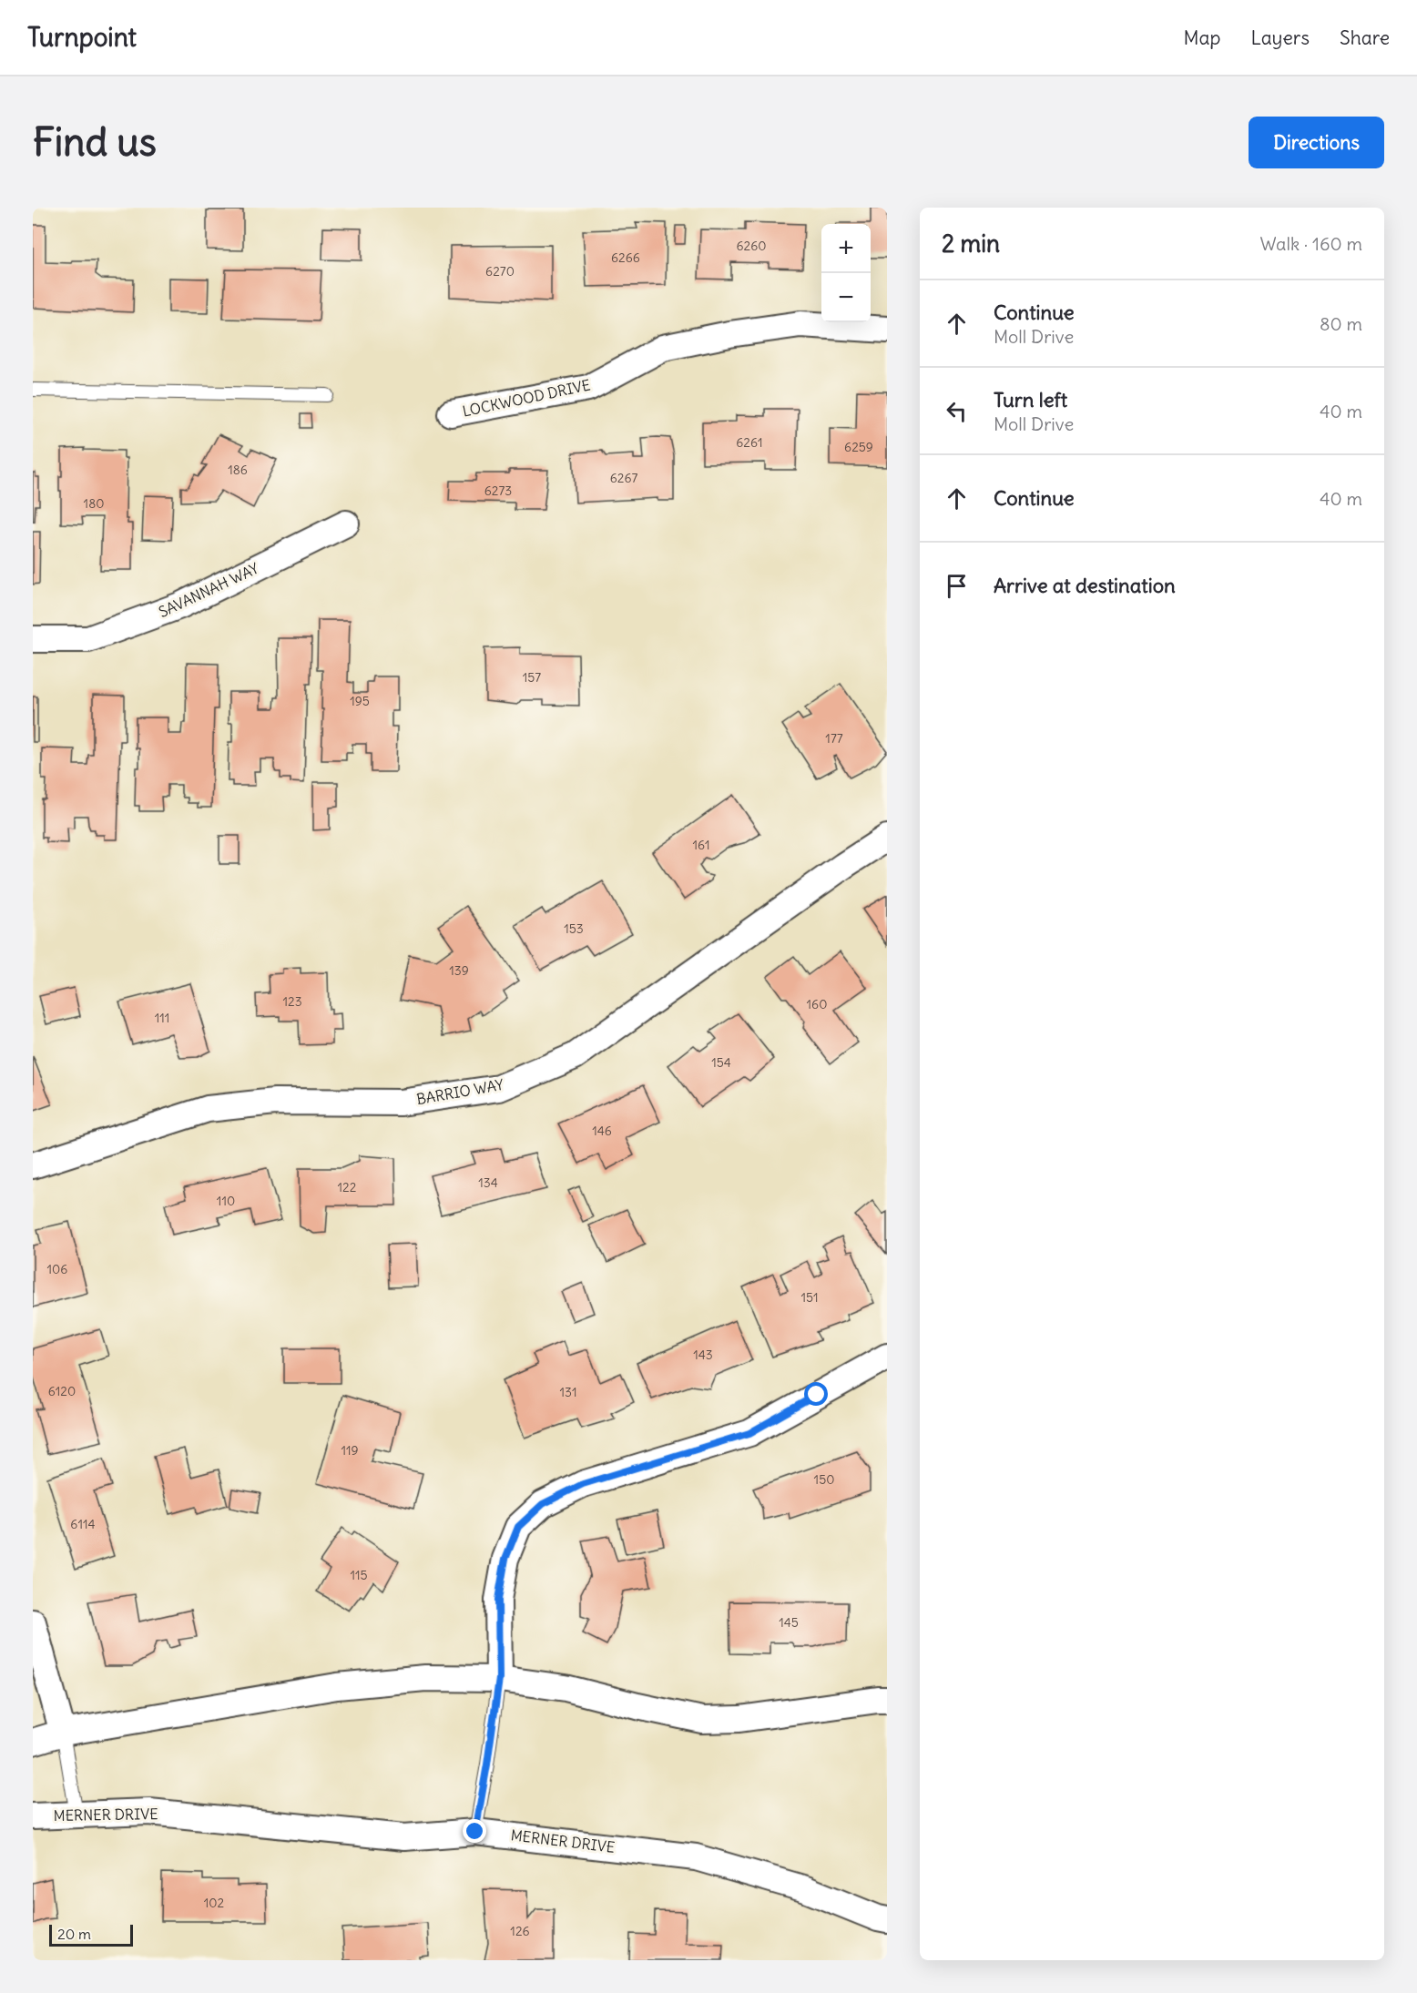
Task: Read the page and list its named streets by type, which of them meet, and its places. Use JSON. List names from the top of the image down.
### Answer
{
  "streets": {
    "street": [
      "LOCKWOOD DRIVE",
      "SAVANNAH WAY",
      "BARRIO WAY",
      "MERNER DRIVE"
    ]
  },
  "house_numbers": [
    "6260",
    "6266",
    "6270",
    "6261",
    "6259",
    "186",
    "6267",
    "6273",
    "180",
    "157",
    "195",
    "177",
    "161",
    "153",
    "139",
    "123",
    "160",
    "111",
    "154",
    "146",
    "134",
    "122",
    "110",
    "106",
    "151",
    "143",
    "6120",
    "131",
    "119",
    "150",
    "6114",
    "115",
    "145",
    "102",
    "126"
  ],
  "scale_bar": "20 m",
  "page": {
    "header": "Turnpoint",
    "nav": ["Map", "Layers", "Share"],
    "buttons": "Directions",
    "title": "Find us",
    "heading": ["2 min", "Walk · 160 m"],
    "map_buttons": ["+", "−"],
    "list": [
      ["Continue", "Moll Drive", "80 m"],
      ["Turn left", "Moll Drive", "40 m"],
      ["Continue", "40 m"],
      "Arrive at destination"
    ],
    "scale": "20 m"
  }
}
